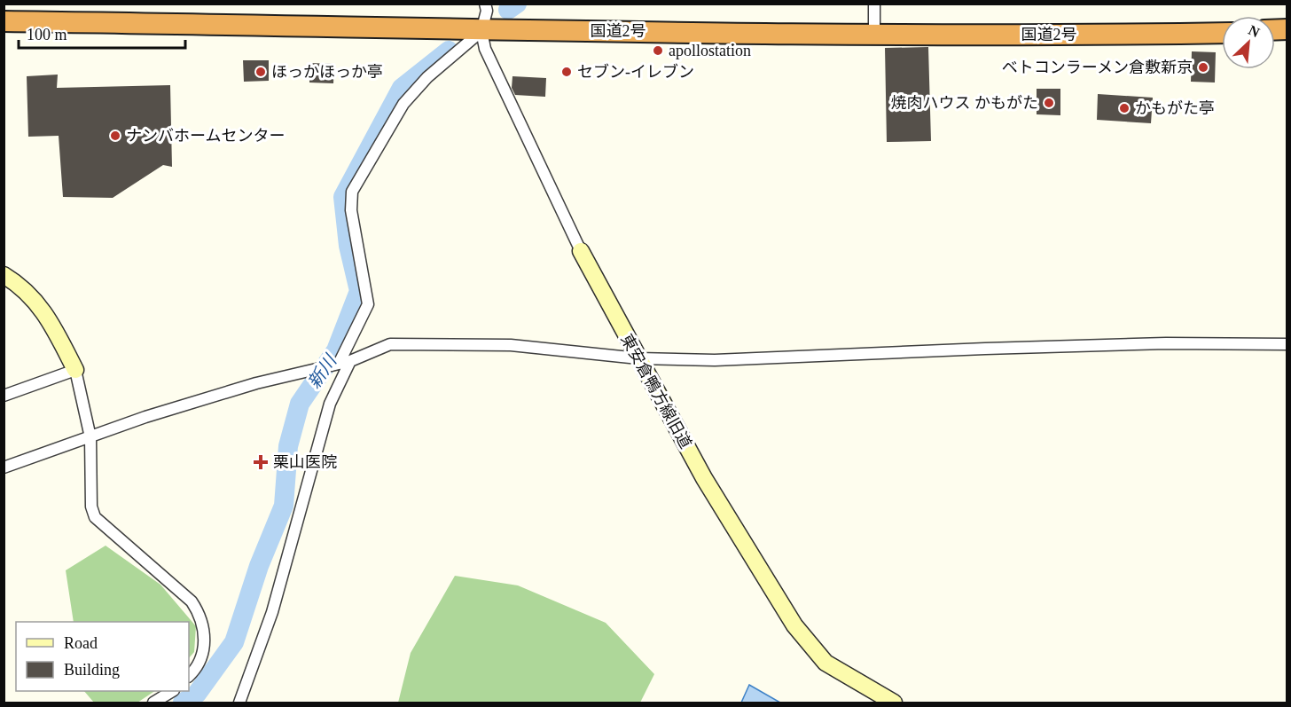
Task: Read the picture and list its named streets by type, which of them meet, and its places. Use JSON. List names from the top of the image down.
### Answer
{
  "streets": {
    "highway": ["国道2号"],
    "street": ["東安倉鴨方線旧道"]
  },
  "crossings": [
    ["国道2号", "東安倉鴨方線旧道"]
  ],
  "water": ["新川"],
  "places": {
    "other": [
      "apollostation",
      "ベトコンラーメン倉敷新京",
      "ほっかほっか亭",
      "セブン-イレブン",
      "焼肉ハウス かもがた",
      "かもがた亭",
      "ナンバホームセンター"
    ],
    "health": ["栗山医院"]
  },
  "legend": ["Road", "Building"],
  "scale_bar": "100 m",
  "north": "top right"
}
